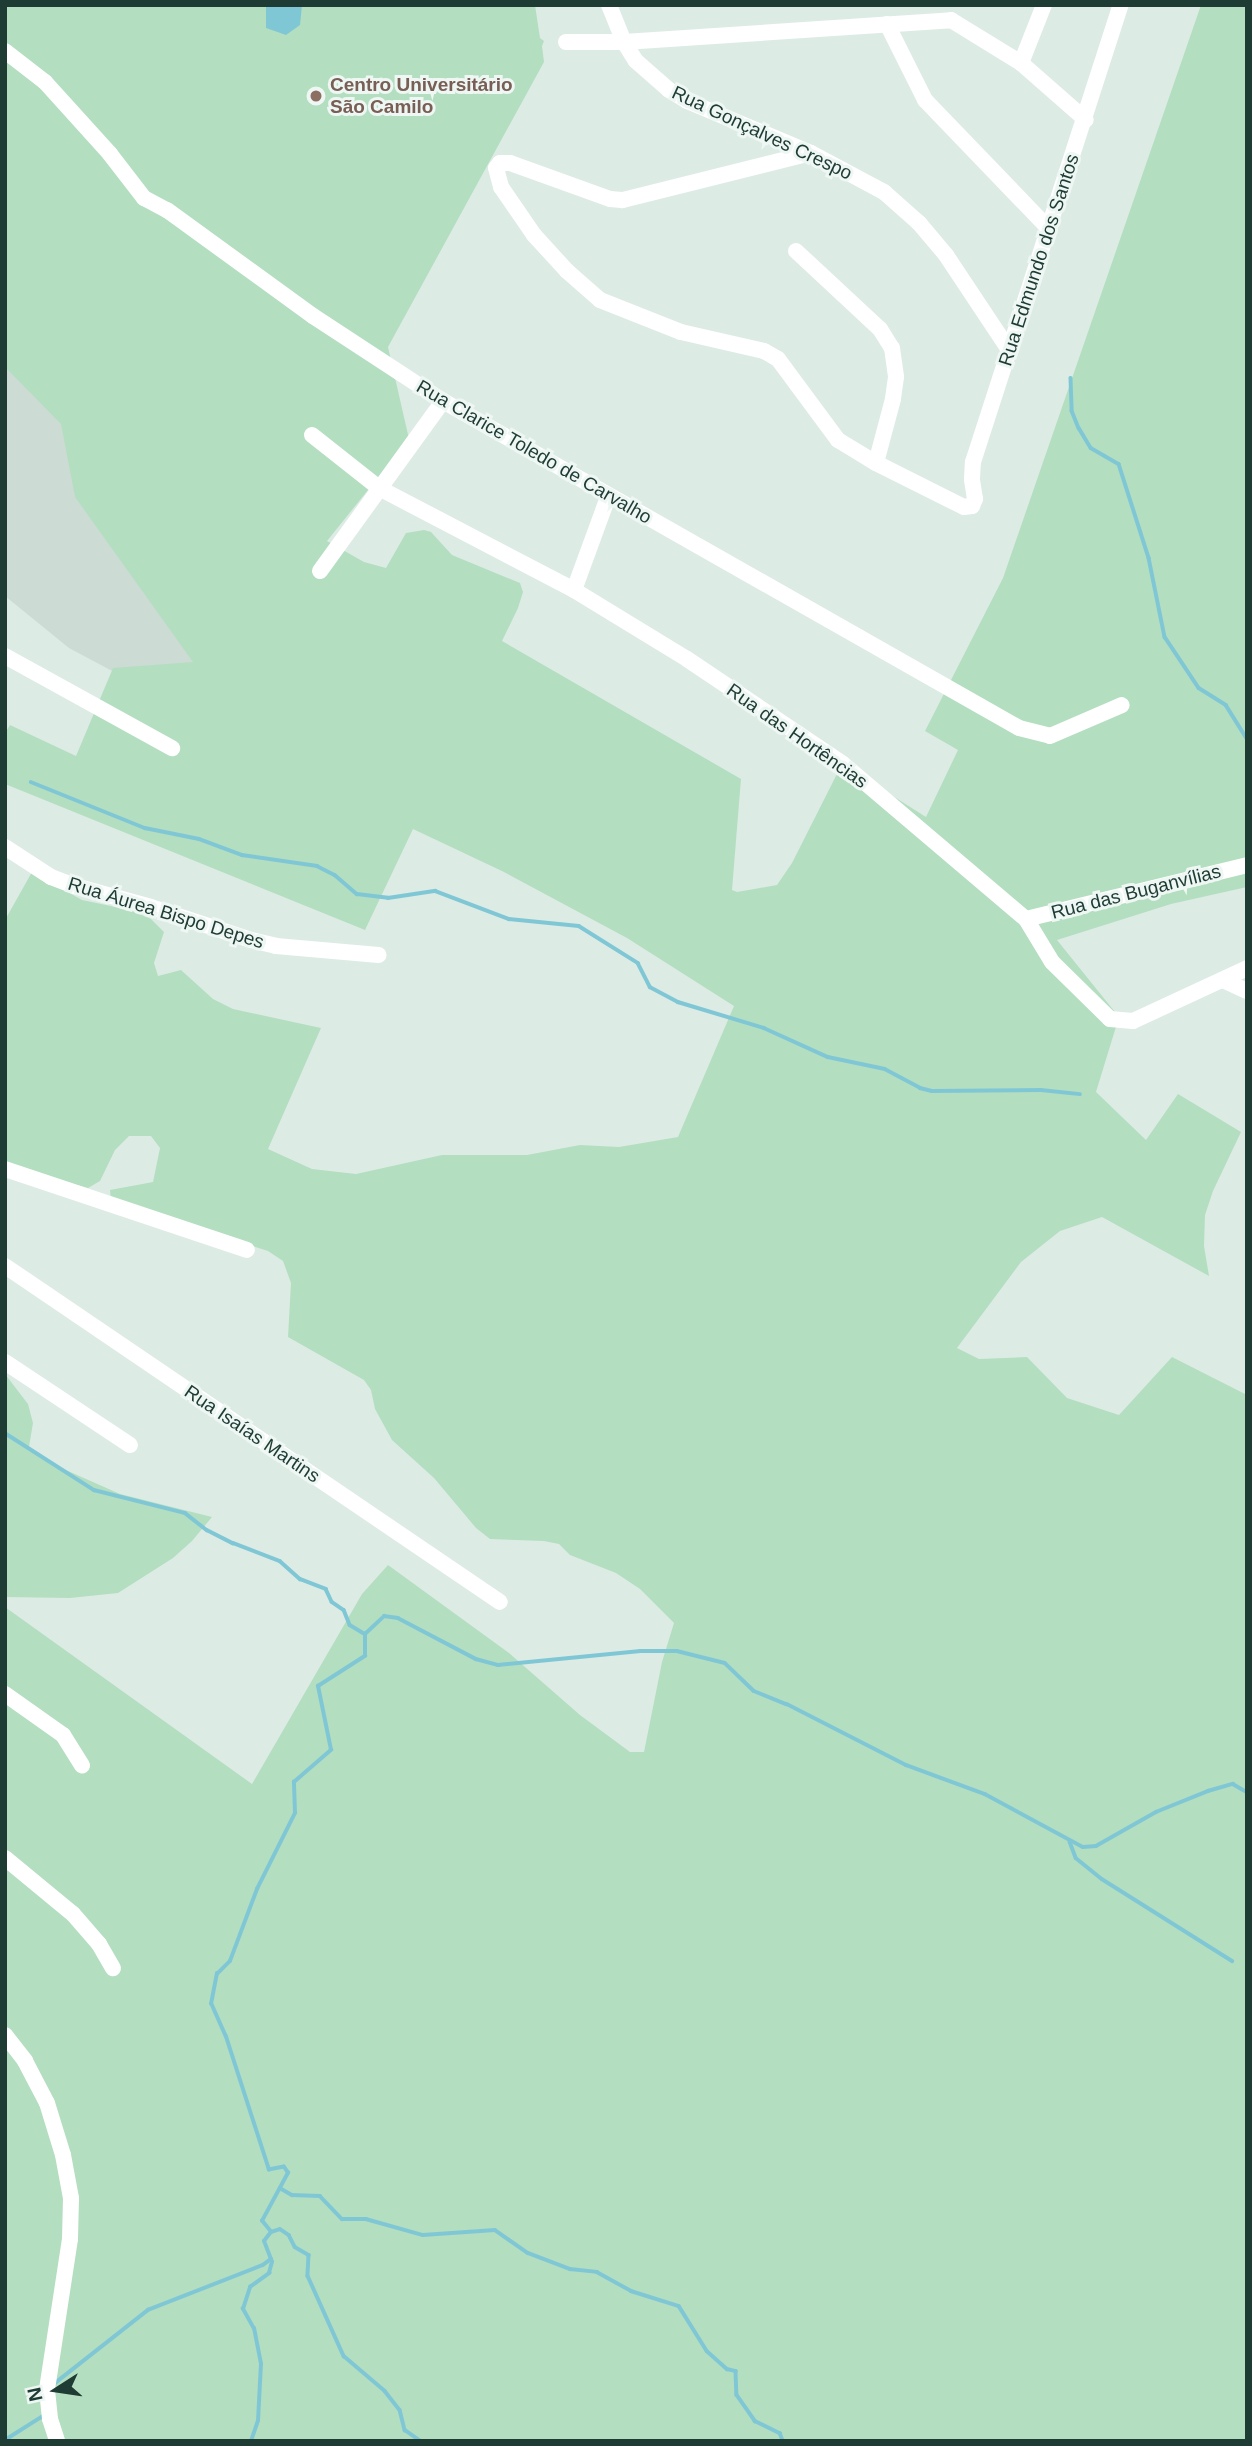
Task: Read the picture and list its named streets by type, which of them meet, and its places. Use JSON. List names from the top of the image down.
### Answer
{
  "streets": {
    "street": [
      "Rua Gonçalves Crespo",
      "Rua Edmundo dos Santos",
      "Rua Clarice Toledo de Carvalho",
      "Rua das Hortências",
      "Rua das Buganvílias",
      "Rua Áurea Bispo Depes",
      "Rua Isaías Martins"
    ]
  },
  "crossings": [
    ["Rua Gonçalves Crespo", "Rua Edmundo dos Santos"],
    ["Rua das Hortências", "Rua das Buganvílias"]
  ],
  "places": ["Centro Universitário São Camilo"],
  "north": "left"
}
